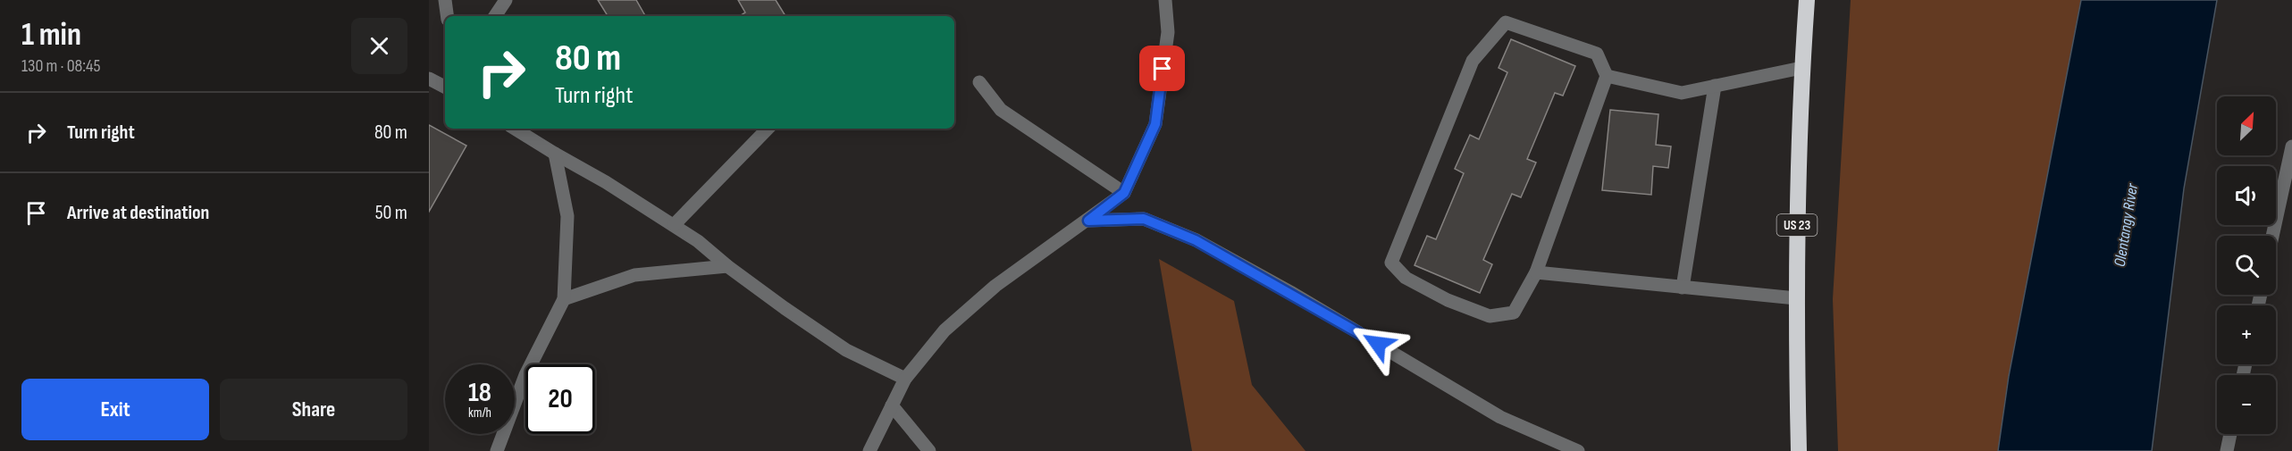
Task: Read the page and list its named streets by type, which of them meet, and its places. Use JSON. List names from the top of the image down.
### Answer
{
  "streets": {
    "highway": ["US 23"]
  },
  "water": ["Olentangy River"],
  "north": "top right",
  "page": {
    "heading": ["1 min", "130 m · 08:45"],
    "turn": ["80 m", "Turn right"],
    "list": [
      {
        "name": "Turn right",
        "value": "80 m"
      },
      {
        "name": "Arrive at destination",
        "value": "50 m"
      }
    ],
    "map_buttons": ["+", "−"],
    "speed": "18 km/h",
    "limit": "20",
    "buttons": ["Exit", "Share"]
  }
}
